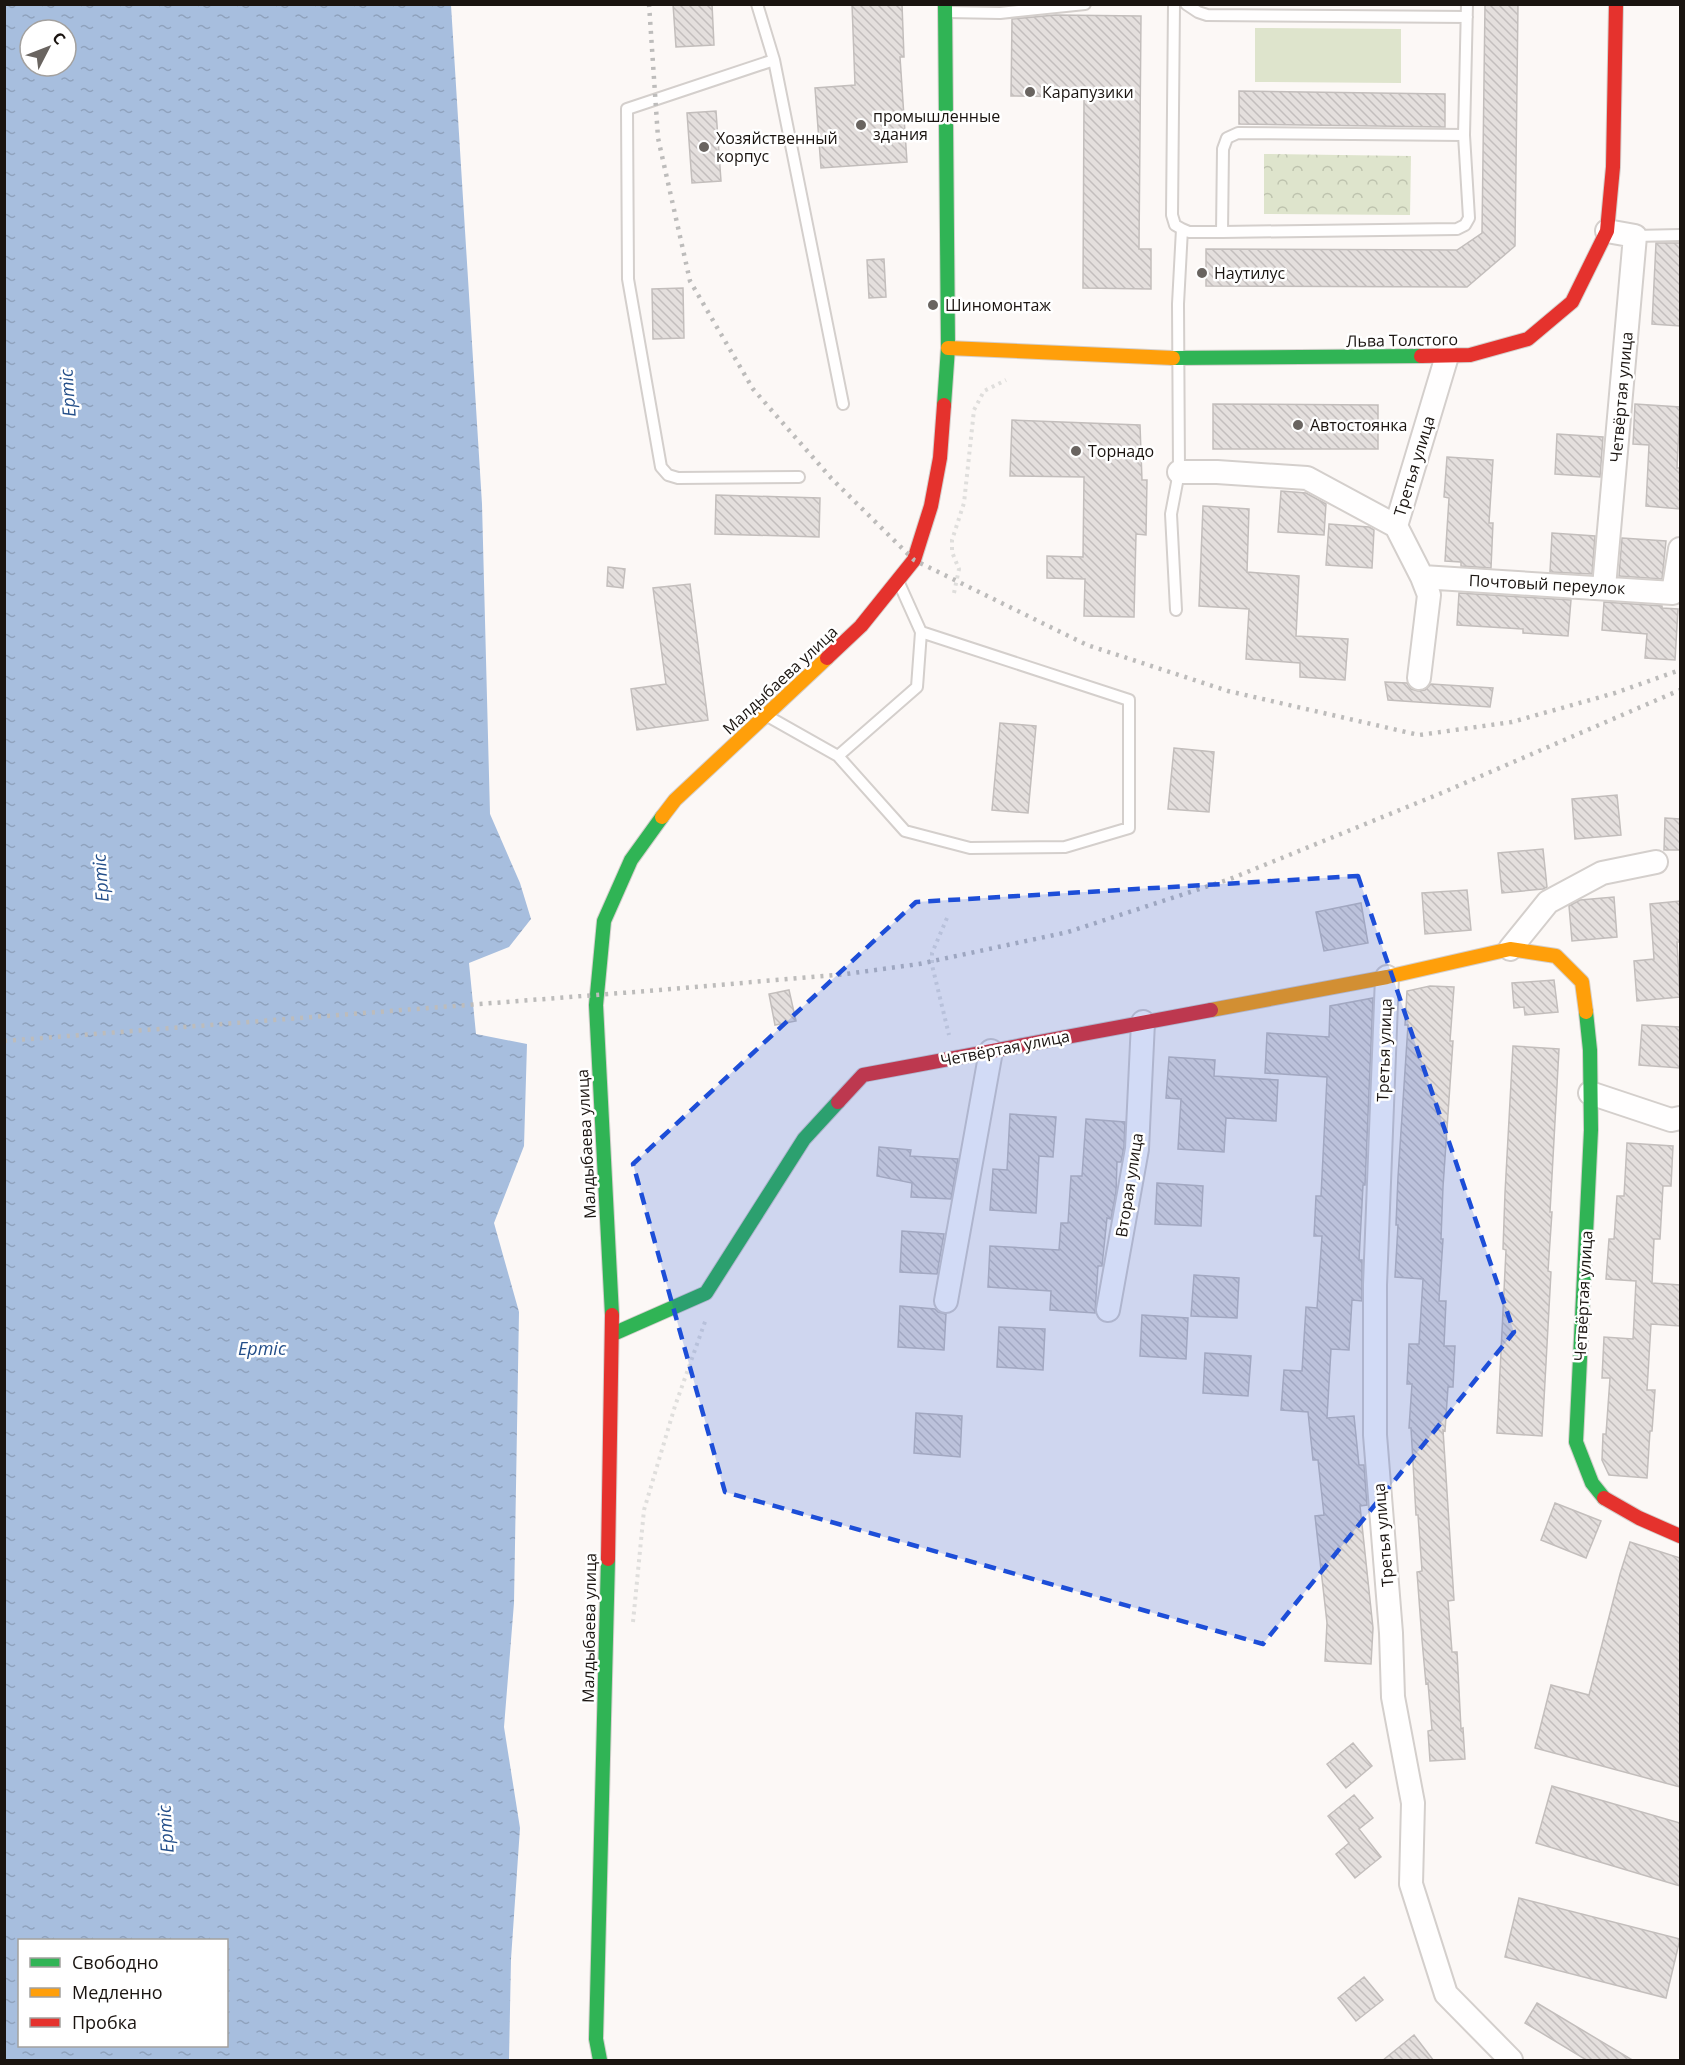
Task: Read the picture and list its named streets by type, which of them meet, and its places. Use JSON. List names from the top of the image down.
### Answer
{
  "streets": {
    "street": [
      "Льва Толстого",
      "Четвёртая улица",
      "Третья улица",
      "Почтовый переулок",
      "Малдыбаева улица",
      "Вторая улица"
    ]
  },
  "crossings": [
    ["Льва Толстого", "Третья улица"],
    ["Льва Толстого", "Малдыбаева улица"],
    ["Четвёртая улица", "Третья улица"],
    ["Четвёртая улица", "Почтовый переулок"],
    ["Четвёртая улица", "Малдыбаева улица"],
    ["Четвёртая улица", "Вторая улица"],
    ["Третья улица", "Почтовый переулок"]
  ],
  "water": ["Ертіс"],
  "places": [
    "Карапузики",
    "промышленные здания",
    "Хозяйственный корпус",
    "Наутилус",
    "Шиномонтаж",
    "Автостоянка",
    "Торнадо"
  ],
  "legend": ["Свободно", "Медленно", "Пробка"],
  "north": "top right"
}
